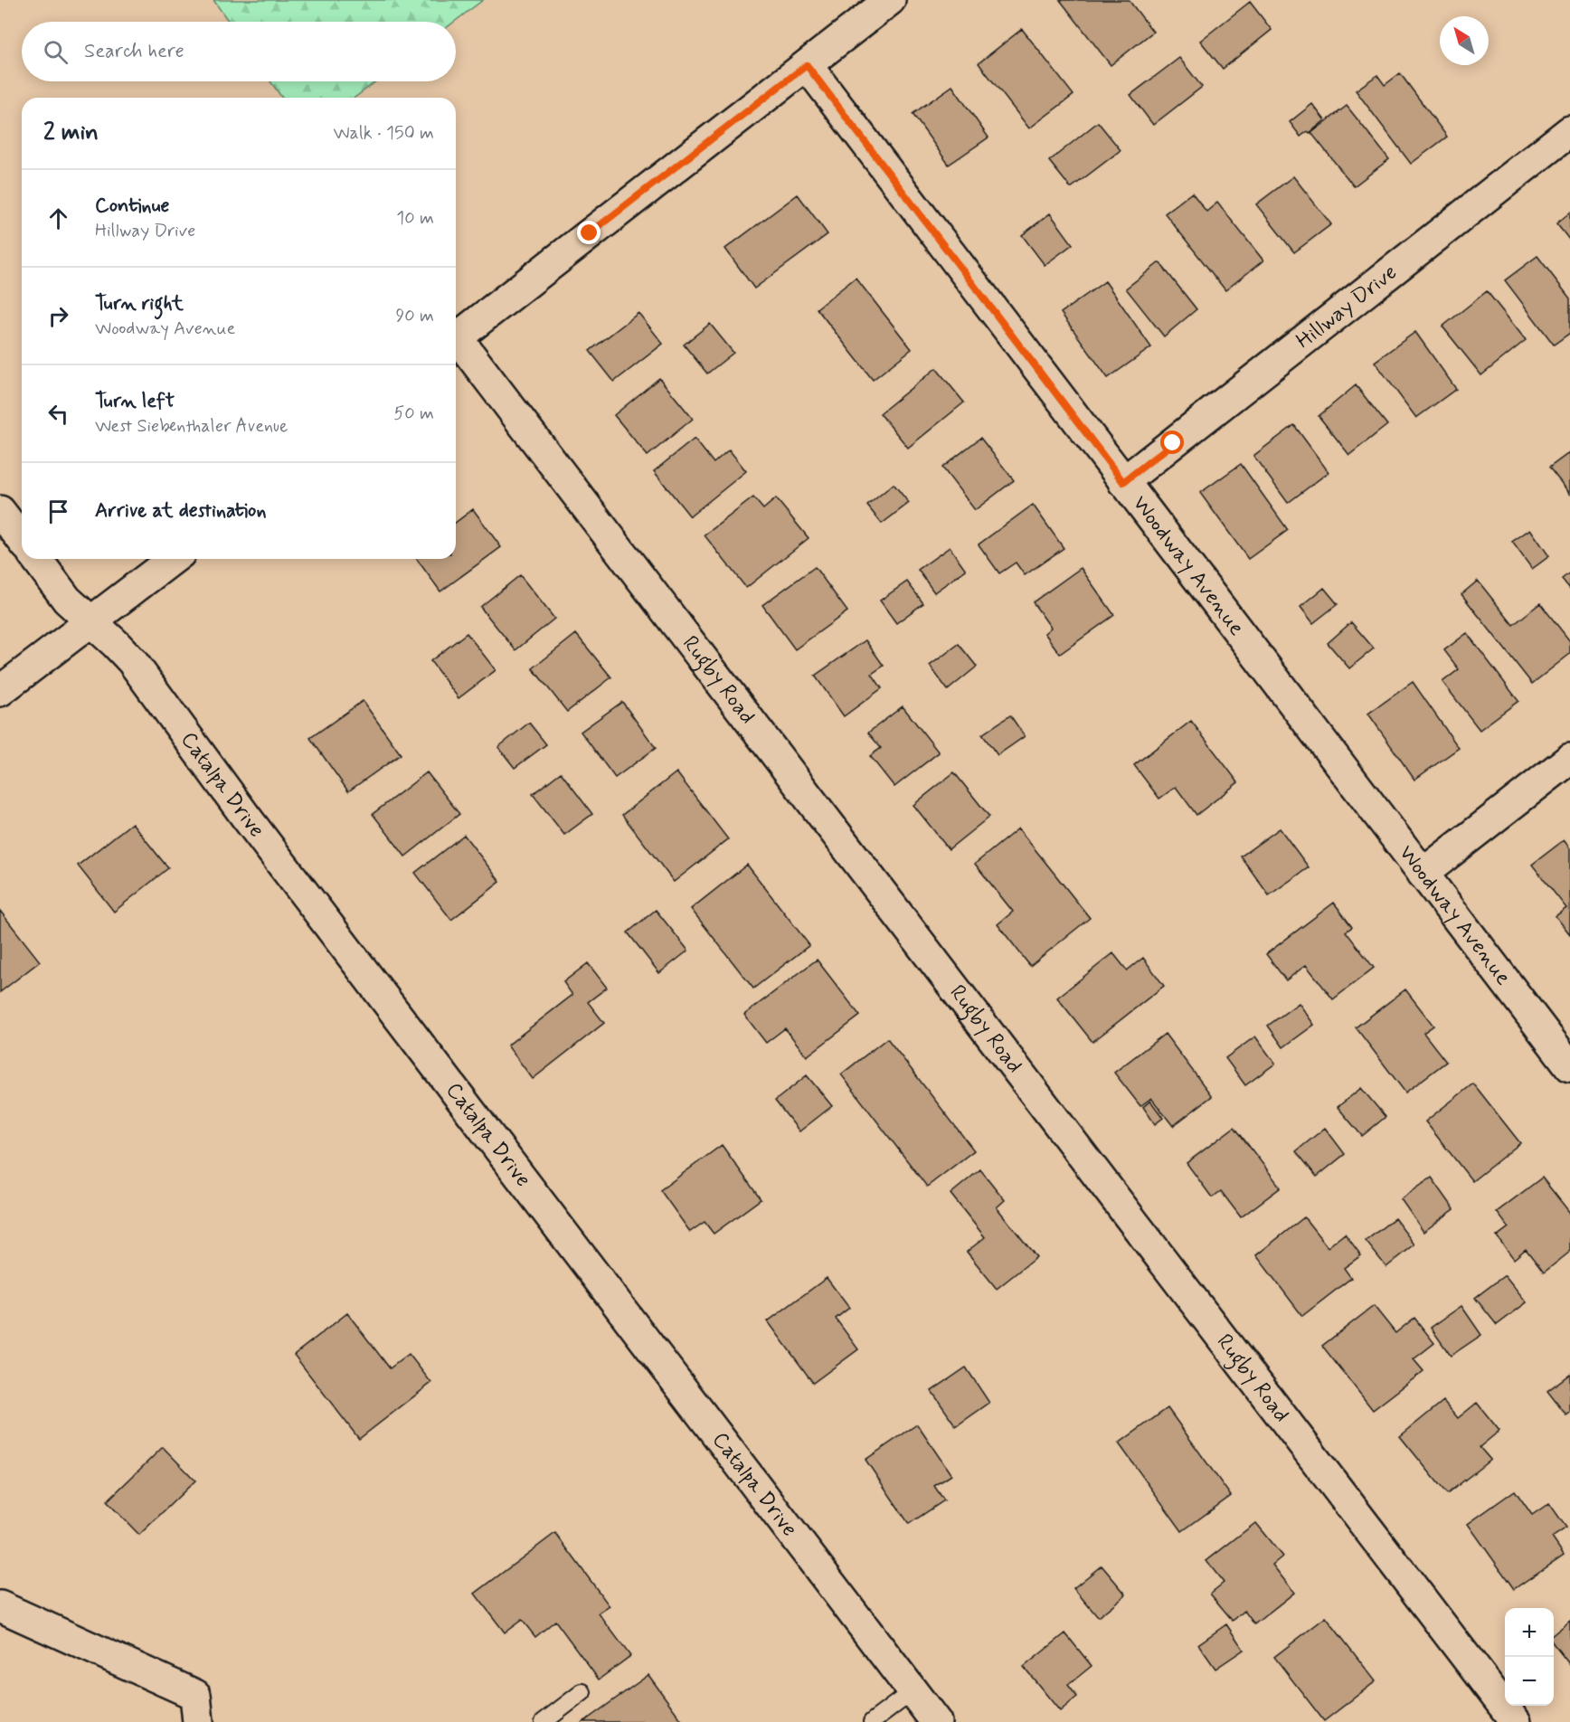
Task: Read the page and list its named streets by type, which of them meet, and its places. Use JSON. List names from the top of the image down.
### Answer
{
  "streets": {
    "street": [
      "Hillway Drive",
      "Woodway Avenue",
      "Rugby Road",
      "Catalpa Drive"
    ]
  },
  "crossings": [
    ["Hillway Drive", "Woodway Avenue"]
  ],
  "north": "top left",
  "page": {
    "search": "Search here",
    "heading": ["2 min", "Walk · 150 m"],
    "list": [
      ["Continue", "Hillway Drive", "10 m"],
      ["Turn right", "Woodway Avenue", "90 m"],
      ["Turn left", "West Siebenthaler Avenue", "50 m"],
      "Arrive at destination"
    ],
    "map_buttons": ["+", "−"]
  }
}
